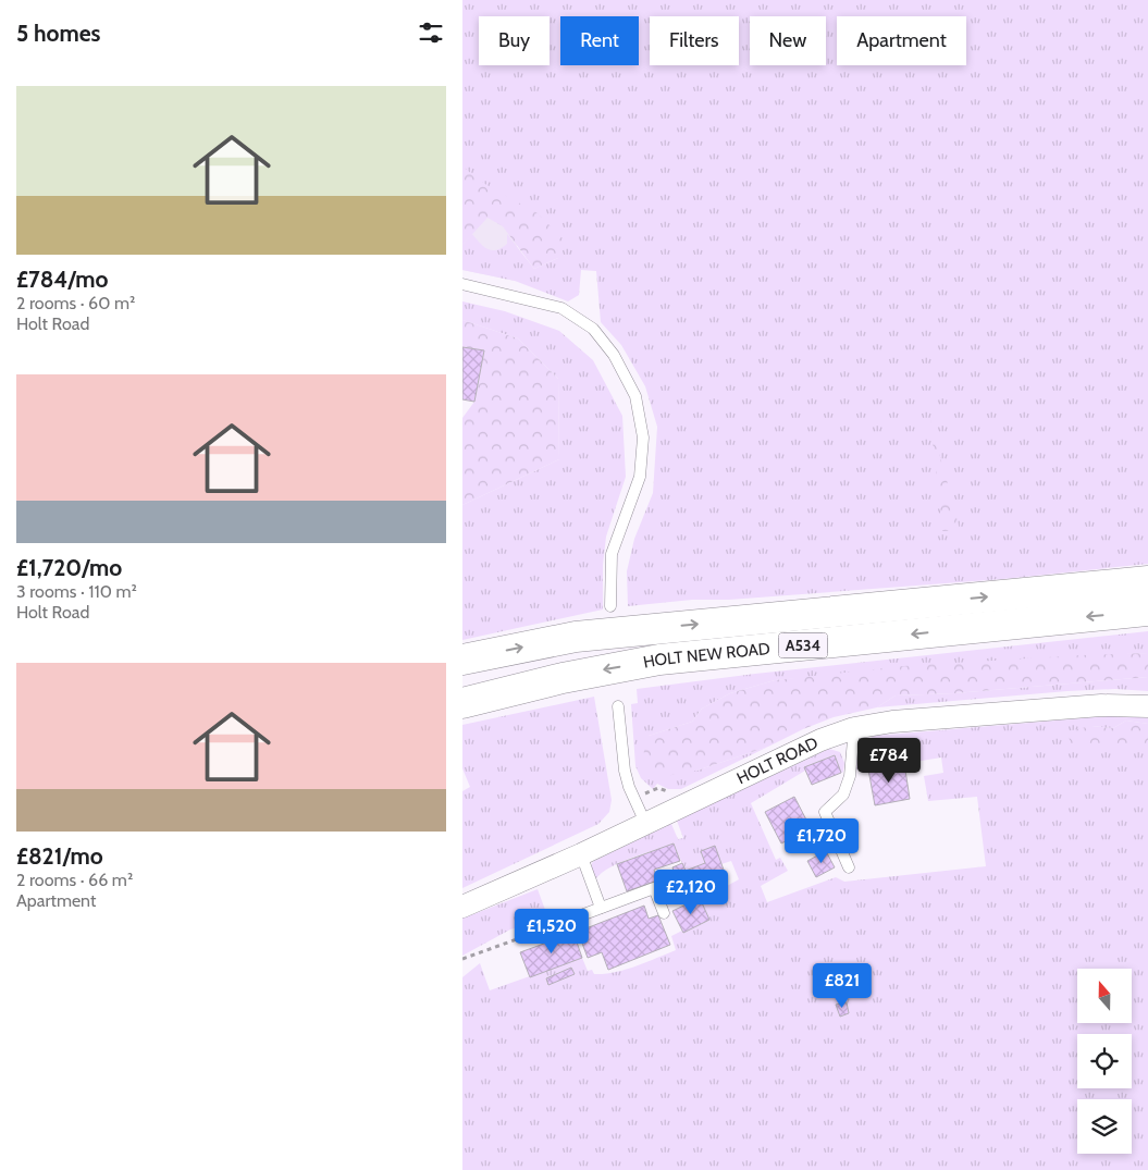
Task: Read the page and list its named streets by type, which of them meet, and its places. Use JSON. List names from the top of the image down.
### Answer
{
  "streets": {
    "highway": ["A534", "HOLT NEW ROAD"],
    "street": ["HOLT ROAD"]
  },
  "north": "top",
  "page": {
    "heading": "5 homes",
    "chip": [
      "Buy",
      "Rent",
      "Filters",
      "New",
      "Apartment"
    ],
    "list": [
      {
        "name": "£784/mo",
        "note": "2 rooms · 60 m² · Holt Road"
      },
      {
        "name": "£1,720/mo",
        "note": "3 rooms · 110 m² · Holt Road"
      },
      {
        "name": "£821/mo",
        "note": "2 rooms · 66 m² · Apartment"
      }
    ],
    "price": [
      "£784",
      "£1,720",
      "£2,120",
      "£1,520",
      "£821"
    ]
  }
}
